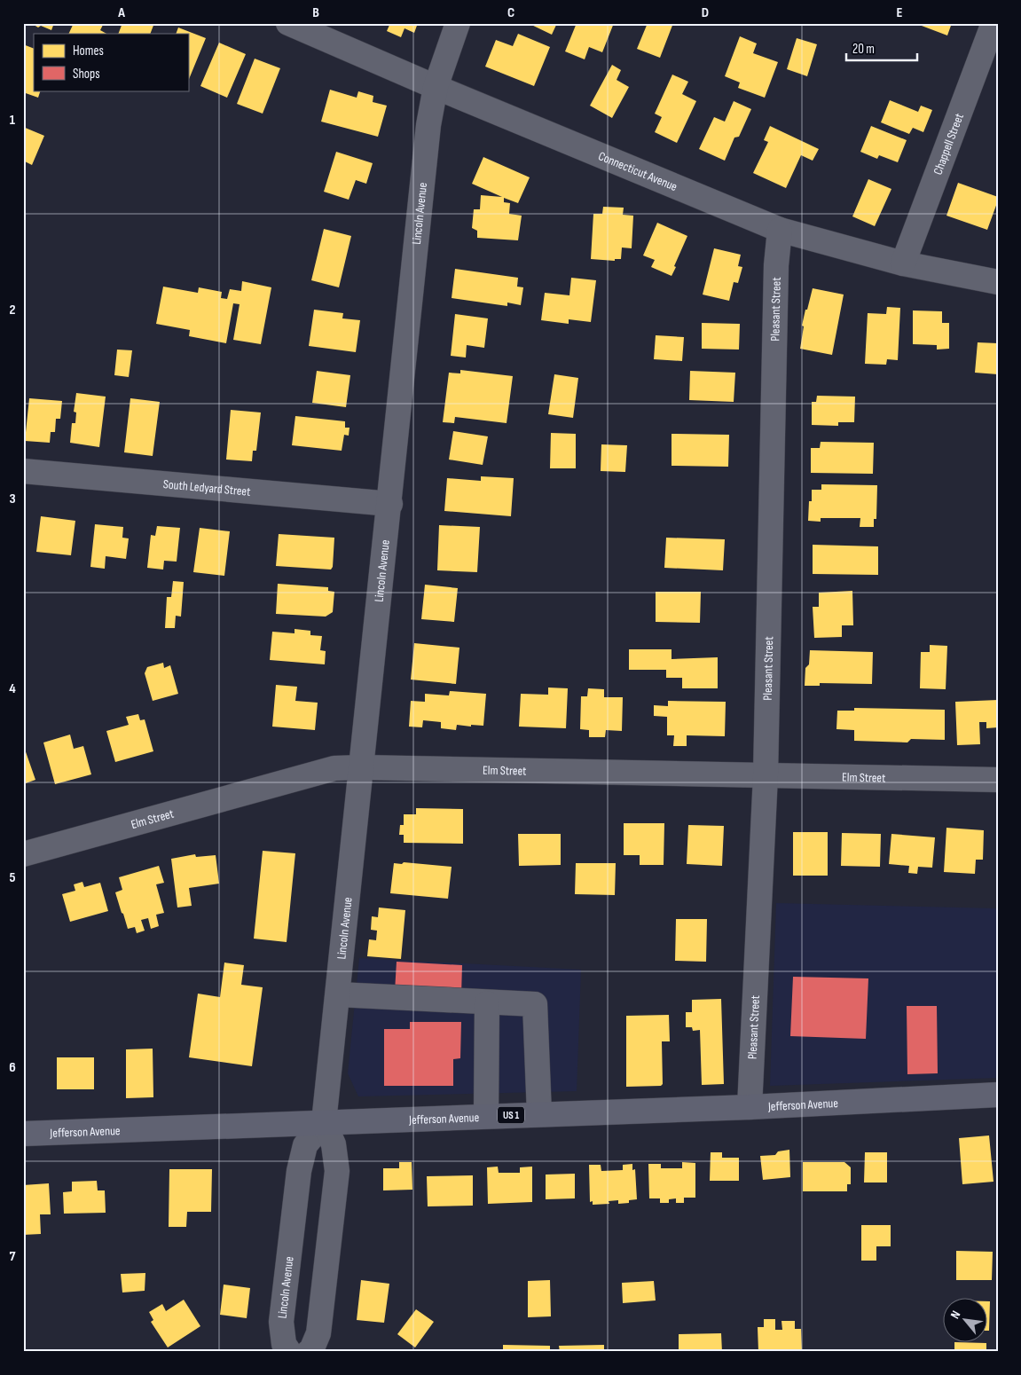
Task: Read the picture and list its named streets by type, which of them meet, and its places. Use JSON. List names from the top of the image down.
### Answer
{
  "streets": {
    "main road": ["Jefferson Avenue", "US 1"],
    "street": [
      "Chappell Street",
      "Connecticut Avenue",
      "Lincoln Avenue",
      "Pleasant Street",
      "South Ledyard Street",
      "Elm Street"
    ]
  },
  "crossings": [
    ["Chappell Street", "Connecticut Avenue"],
    ["Connecticut Avenue", "Lincoln Avenue"],
    ["Connecticut Avenue", "Pleasant Street"],
    ["Lincoln Avenue", "South Ledyard Street"],
    ["Lincoln Avenue", "Elm Street"],
    ["Lincoln Avenue", "Jefferson Avenue"],
    ["Pleasant Street", "Elm Street"],
    ["Pleasant Street", "Jefferson Avenue"]
  ],
  "legend": ["Homes", "Shops"],
  "scale_bar": "20 m",
  "north": "top left",
  "grid": {
    "columns": [
      "A",
      "B",
      "C",
      "D",
      "E"
    ],
    "rows": [
      "1",
      "2",
      "3",
      "4",
      "5",
      "6",
      "7"
    ]
  }
}
